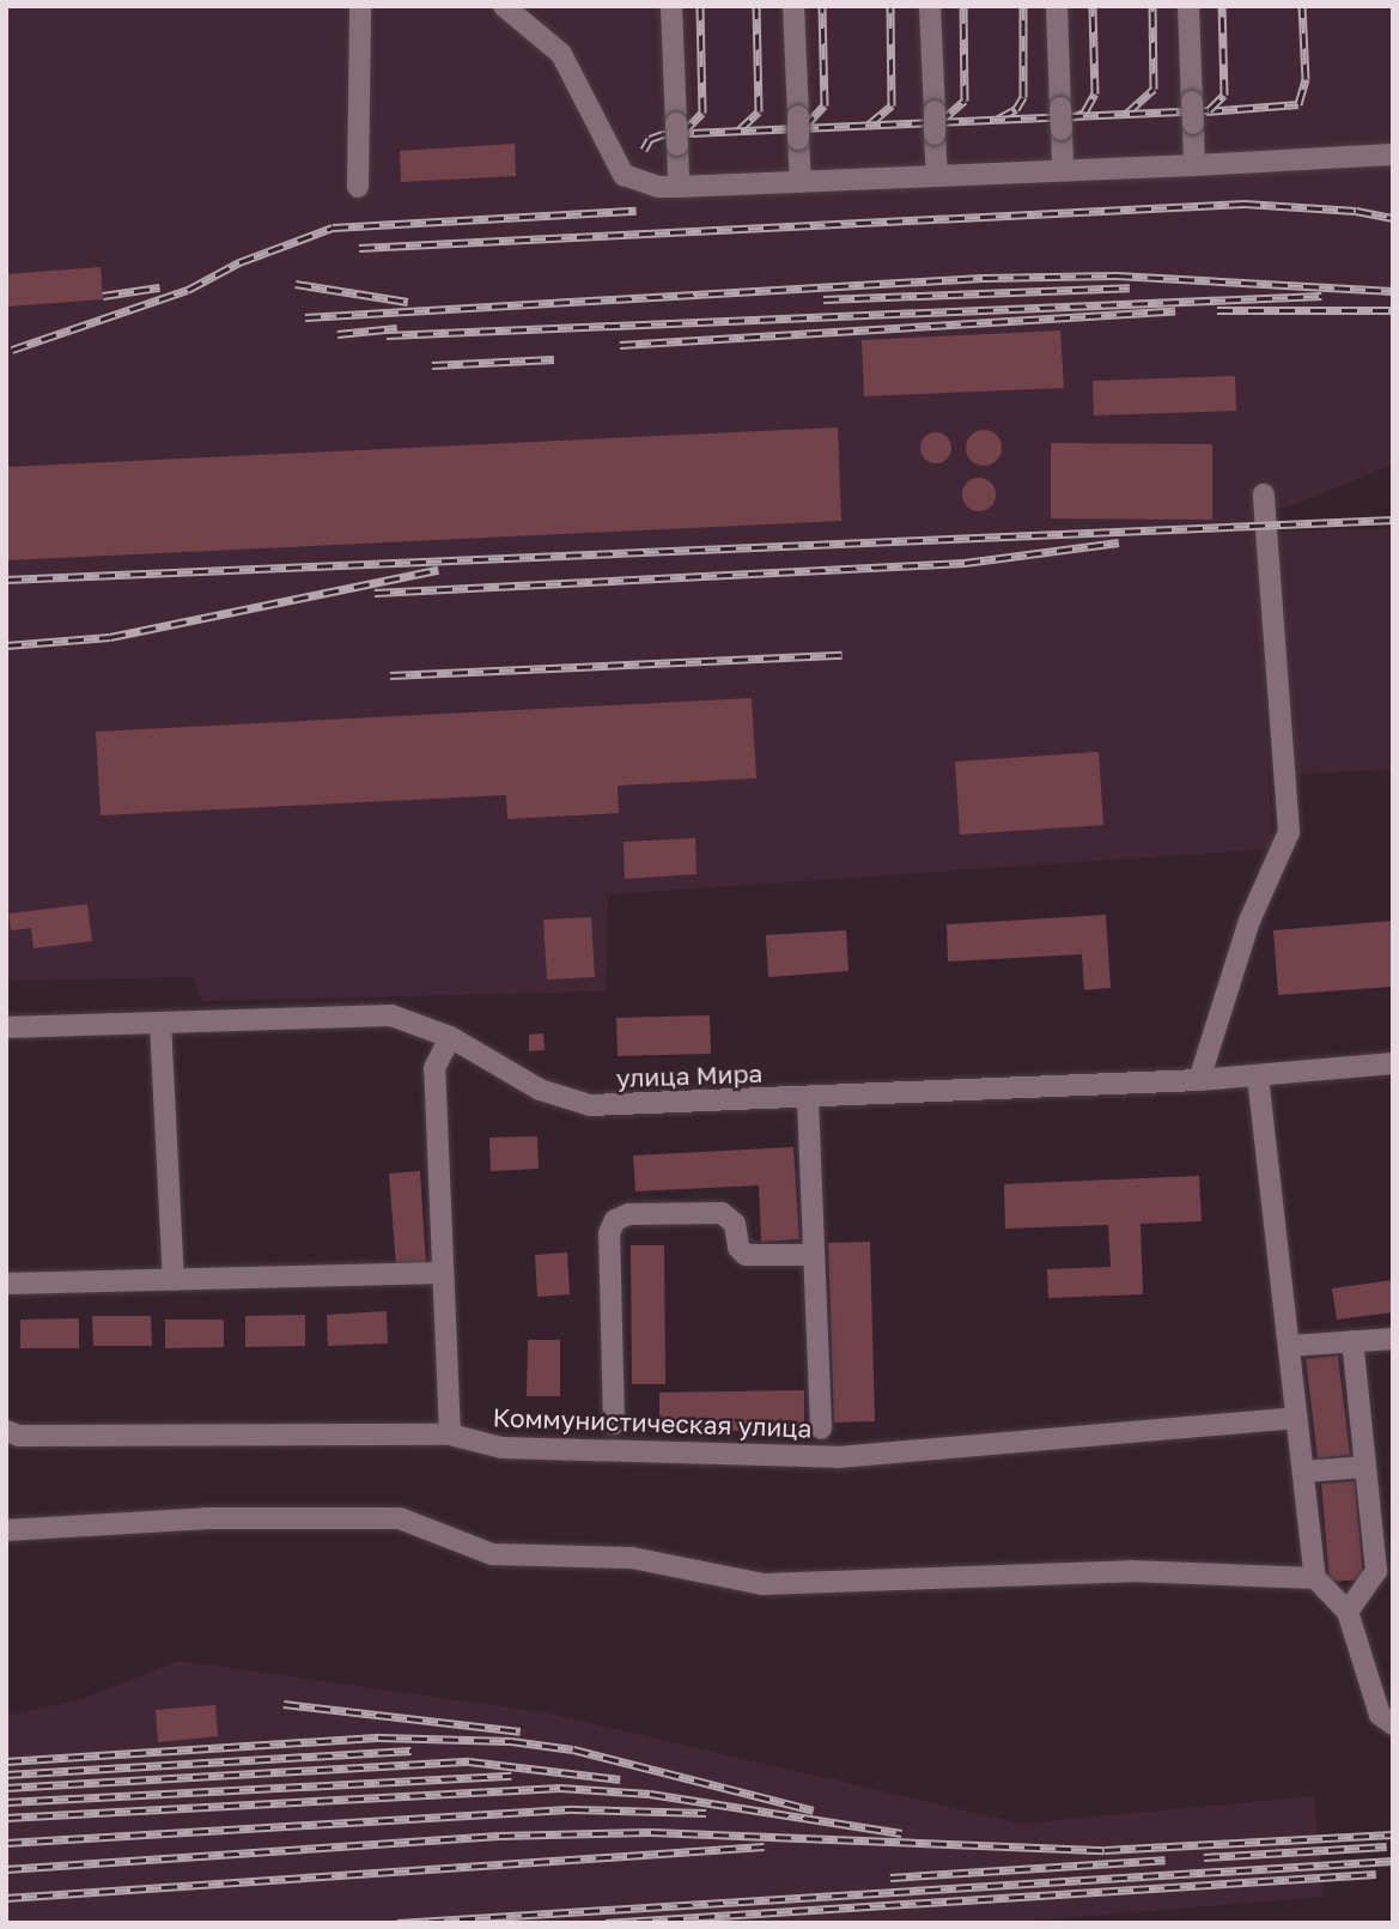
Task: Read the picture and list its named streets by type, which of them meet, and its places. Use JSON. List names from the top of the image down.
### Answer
{
  "streets": {
    "street": ["улица Мира", "Коммунистическая улица"]
  }
}
